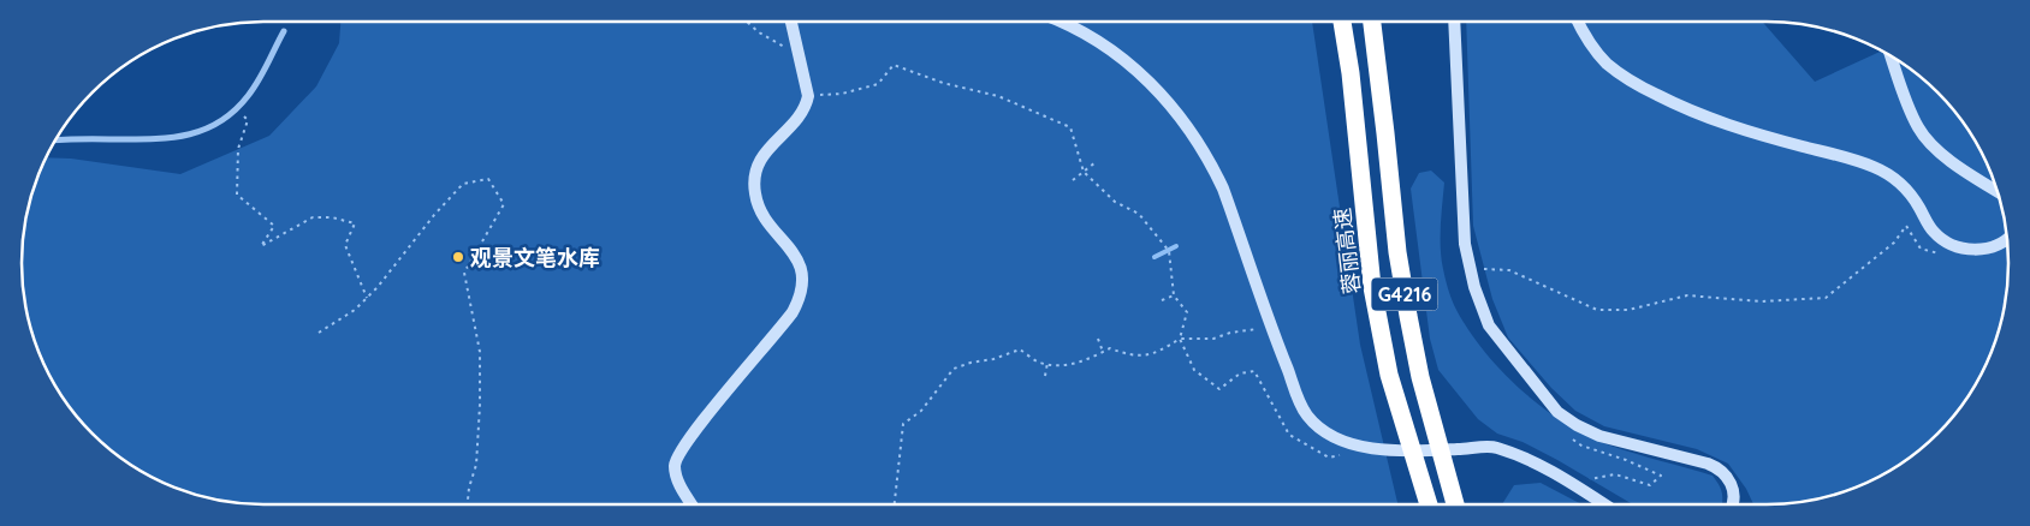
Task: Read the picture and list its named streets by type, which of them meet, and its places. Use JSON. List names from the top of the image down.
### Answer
{
  "streets": {
    "highway": ["蓉丽高速", "G4216"]
  },
  "places": ["观景文笔水库"]
}
